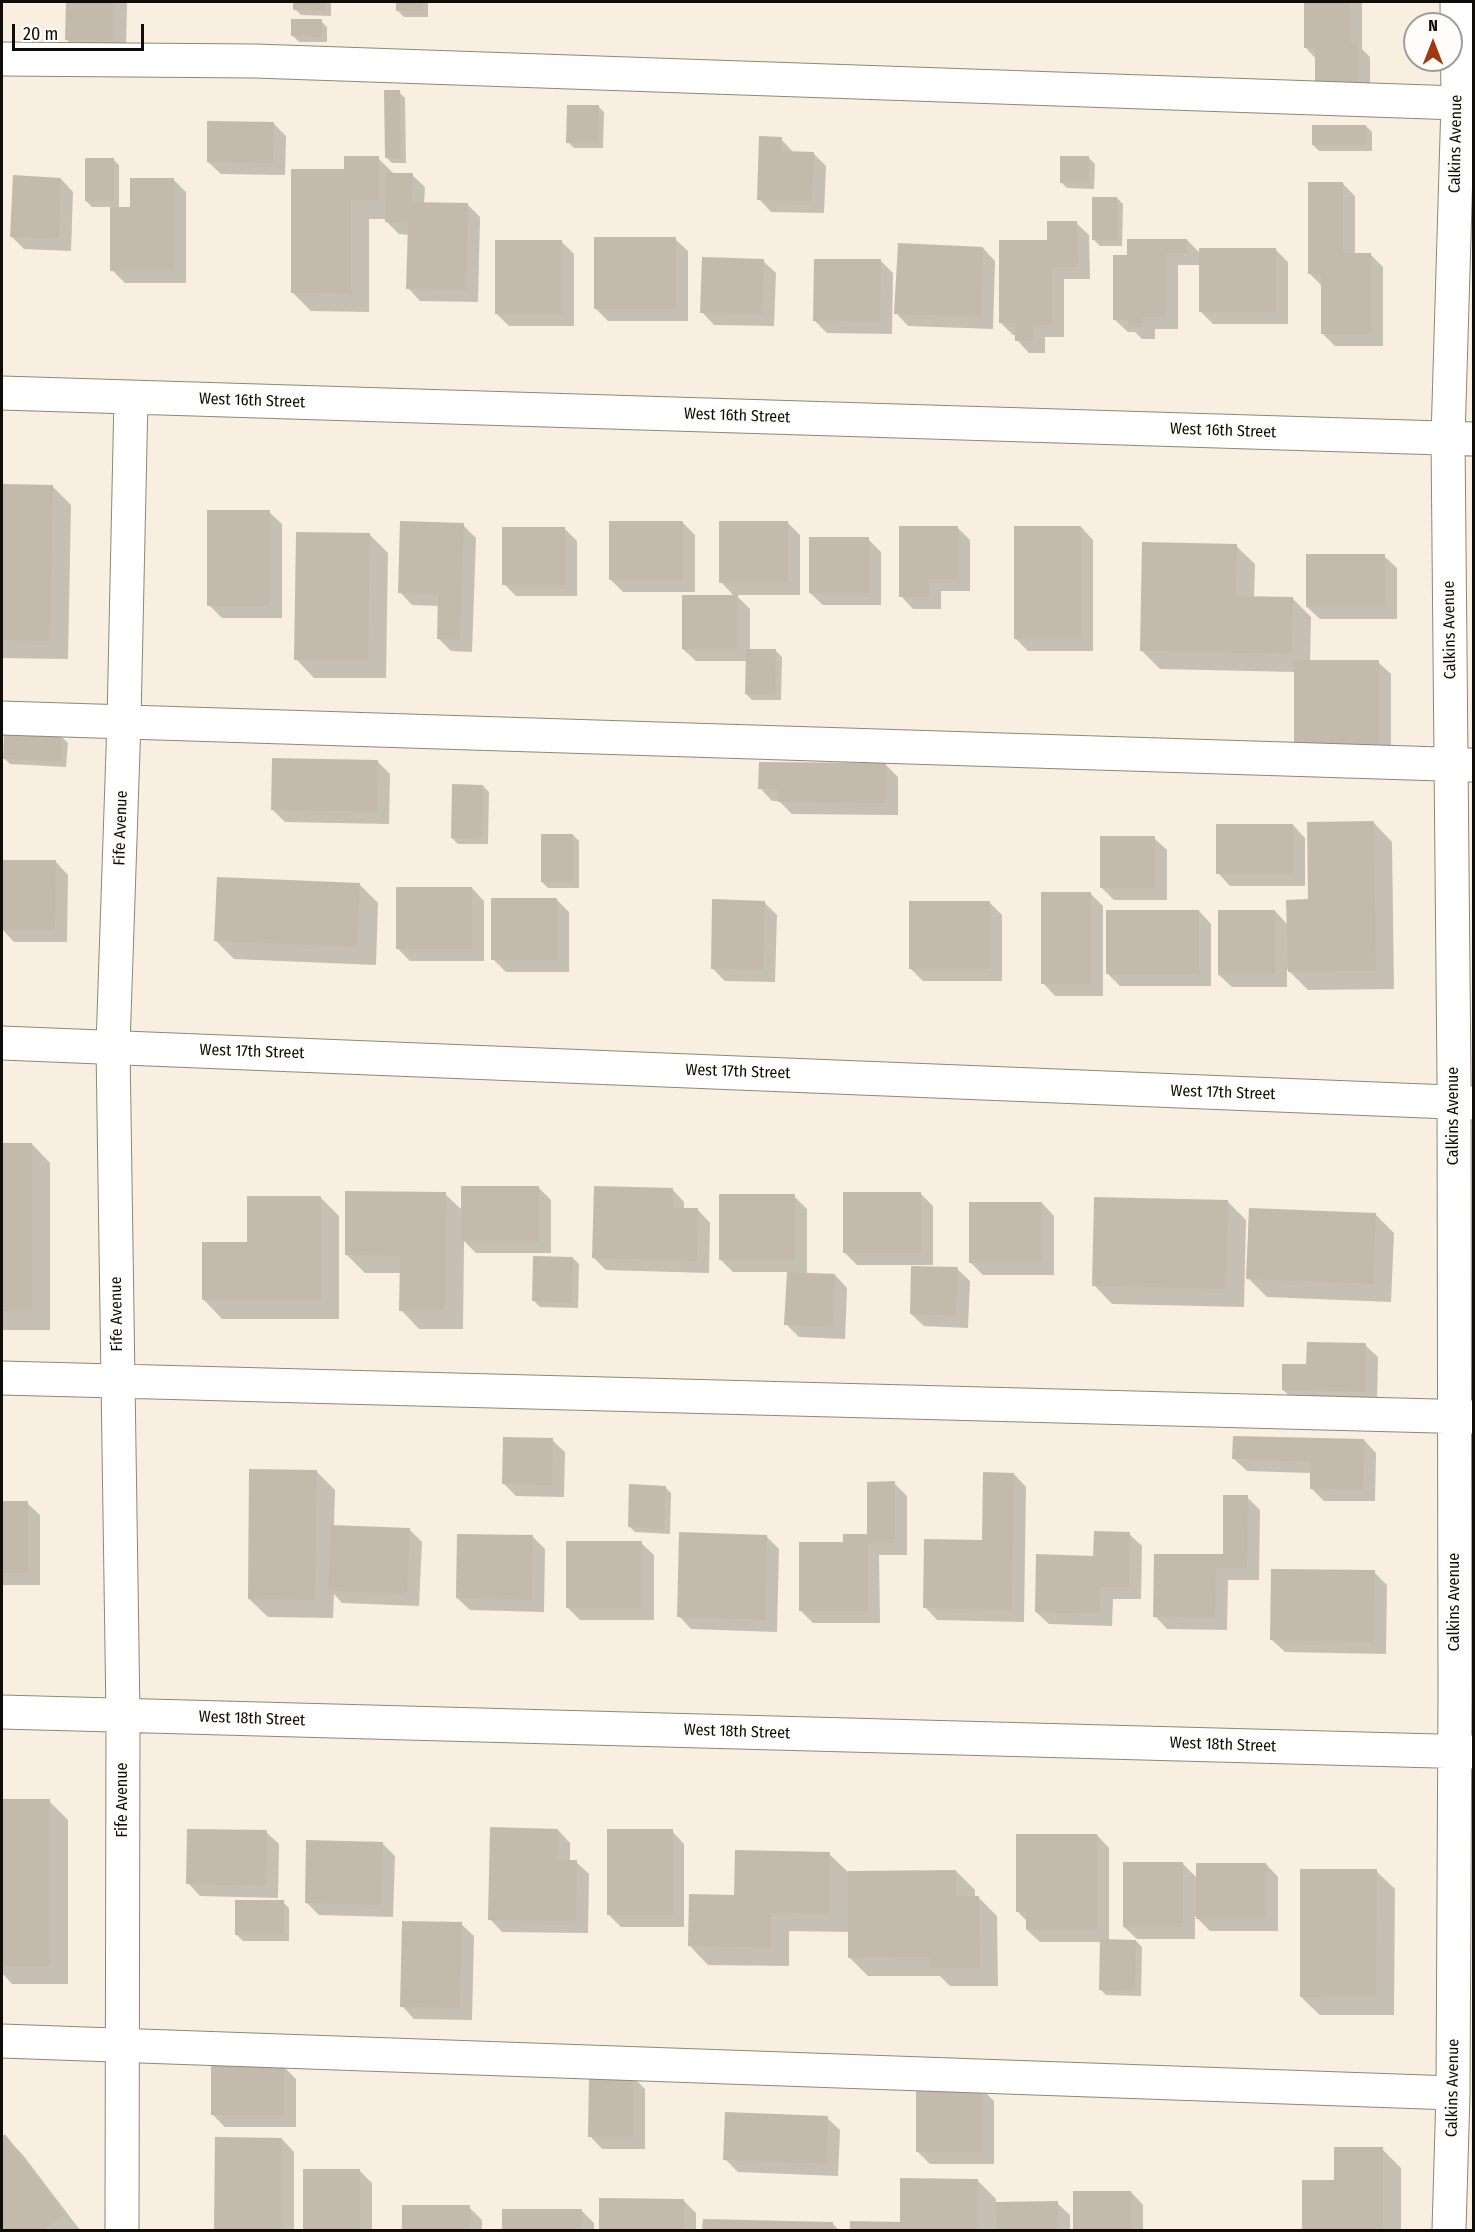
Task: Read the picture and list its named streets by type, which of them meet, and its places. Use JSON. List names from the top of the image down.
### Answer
{
  "streets": {
    "street": [
      "Calkins Avenue",
      "West 16th Street",
      "Fife Avenue",
      "West 17th Street",
      "West 18th Street"
    ]
  },
  "crossings": [
    ["Calkins Avenue", "West 16th Street"],
    ["Calkins Avenue", "West 17th Street"],
    ["Calkins Avenue", "West 18th Street"],
    ["West 16th Street", "Fife Avenue"],
    ["Fife Avenue", "West 17th Street"],
    ["Fife Avenue", "West 18th Street"]
  ],
  "scale_bar": "20 m",
  "north": "top"
}
